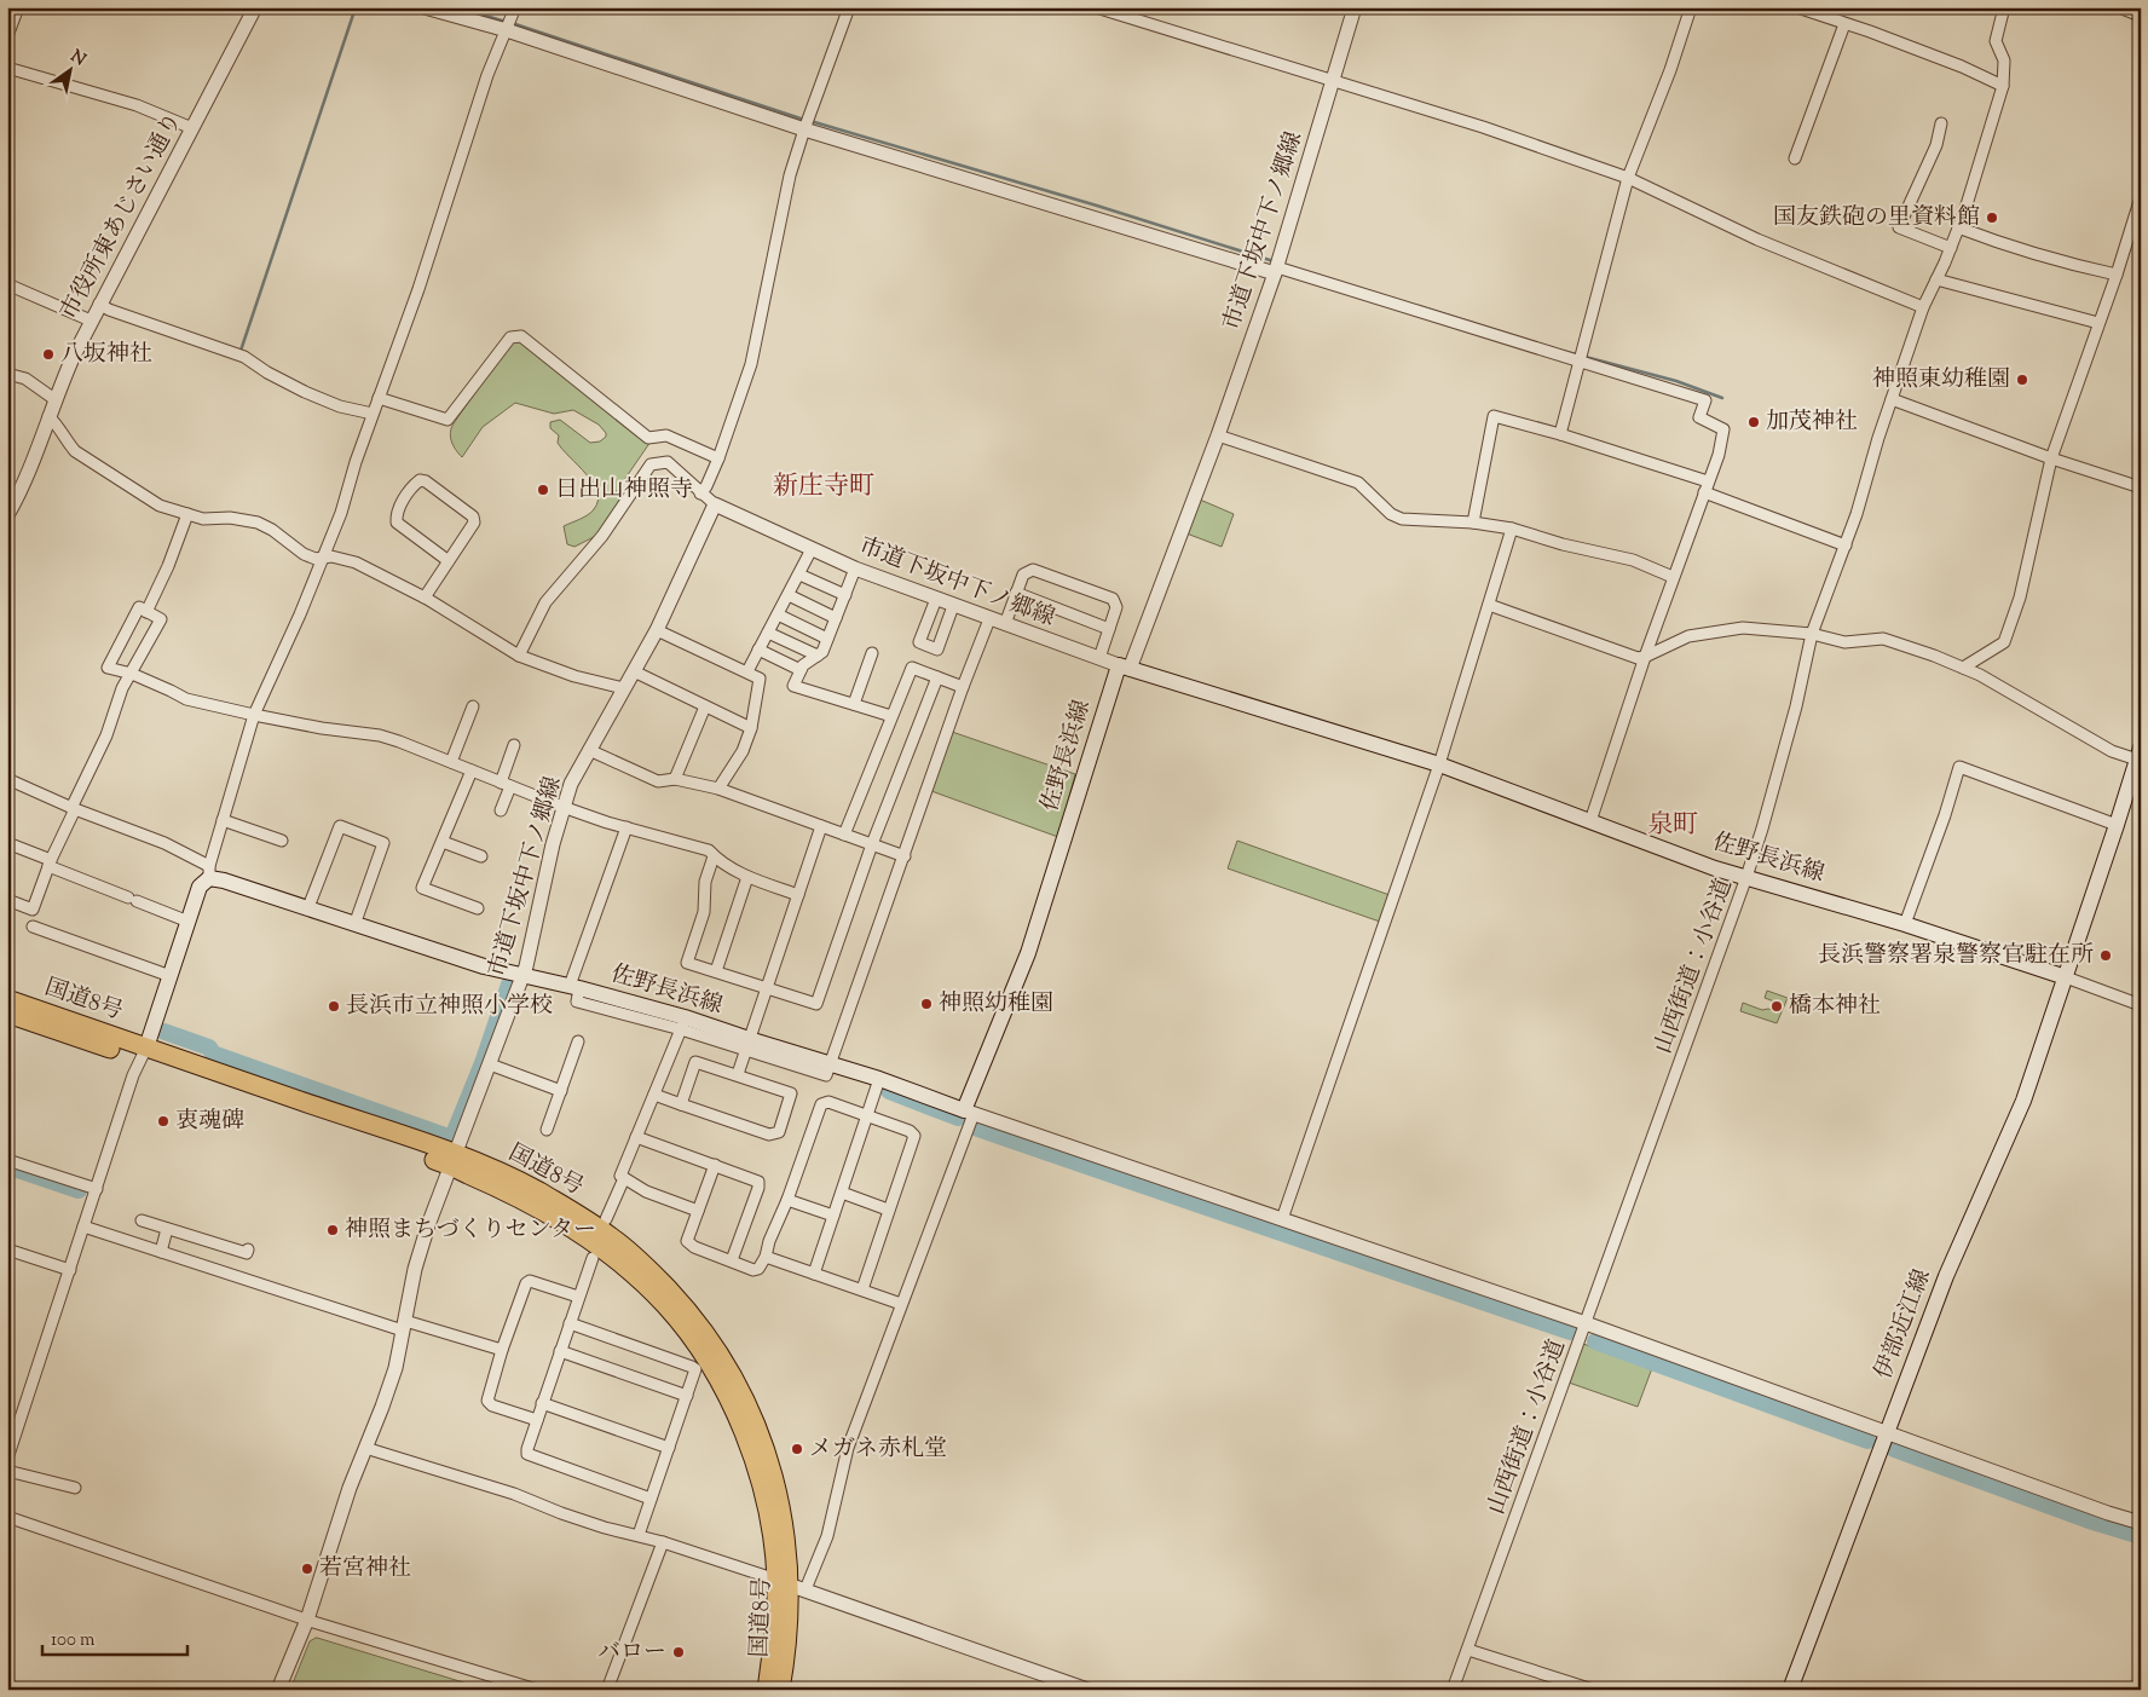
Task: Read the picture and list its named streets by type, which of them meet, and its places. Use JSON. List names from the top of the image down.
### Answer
{
  "streets": {
    "highway": ["国道8号"],
    "main road": ["佐野長浜線", "伊部近江線"],
    "street": ["市役所東あじさい通り", "市道下坂中下ノ郷線", "山西街道：小谷道"]
  },
  "crossings": [
    ["市道下坂中下ノ郷線", "佐野長浜線"],
    ["市道下坂中下ノ郷線", "国道8号"],
    ["佐野長浜線", "山西街道：小谷道"],
    ["佐野長浜線", "伊部近江線"]
  ],
  "districts": ["新庄寺町", "泉町"],
  "places": [
    "国友鉄砲の里資料館",
    "八坂神社",
    "神照東幼稚園",
    "加茂神社",
    "日出山神照寺",
    "長浜警察署泉警察官駐在所",
    "神照幼稚園",
    "長浜市立神照小学校",
    "橋本神社",
    "衷魂碑",
    "神照まちづくりセンター",
    "メガネ赤札堂",
    "若宮神社",
    "バロー"
  ],
  "scale_bar": "100 m",
  "north": "top right"
}
